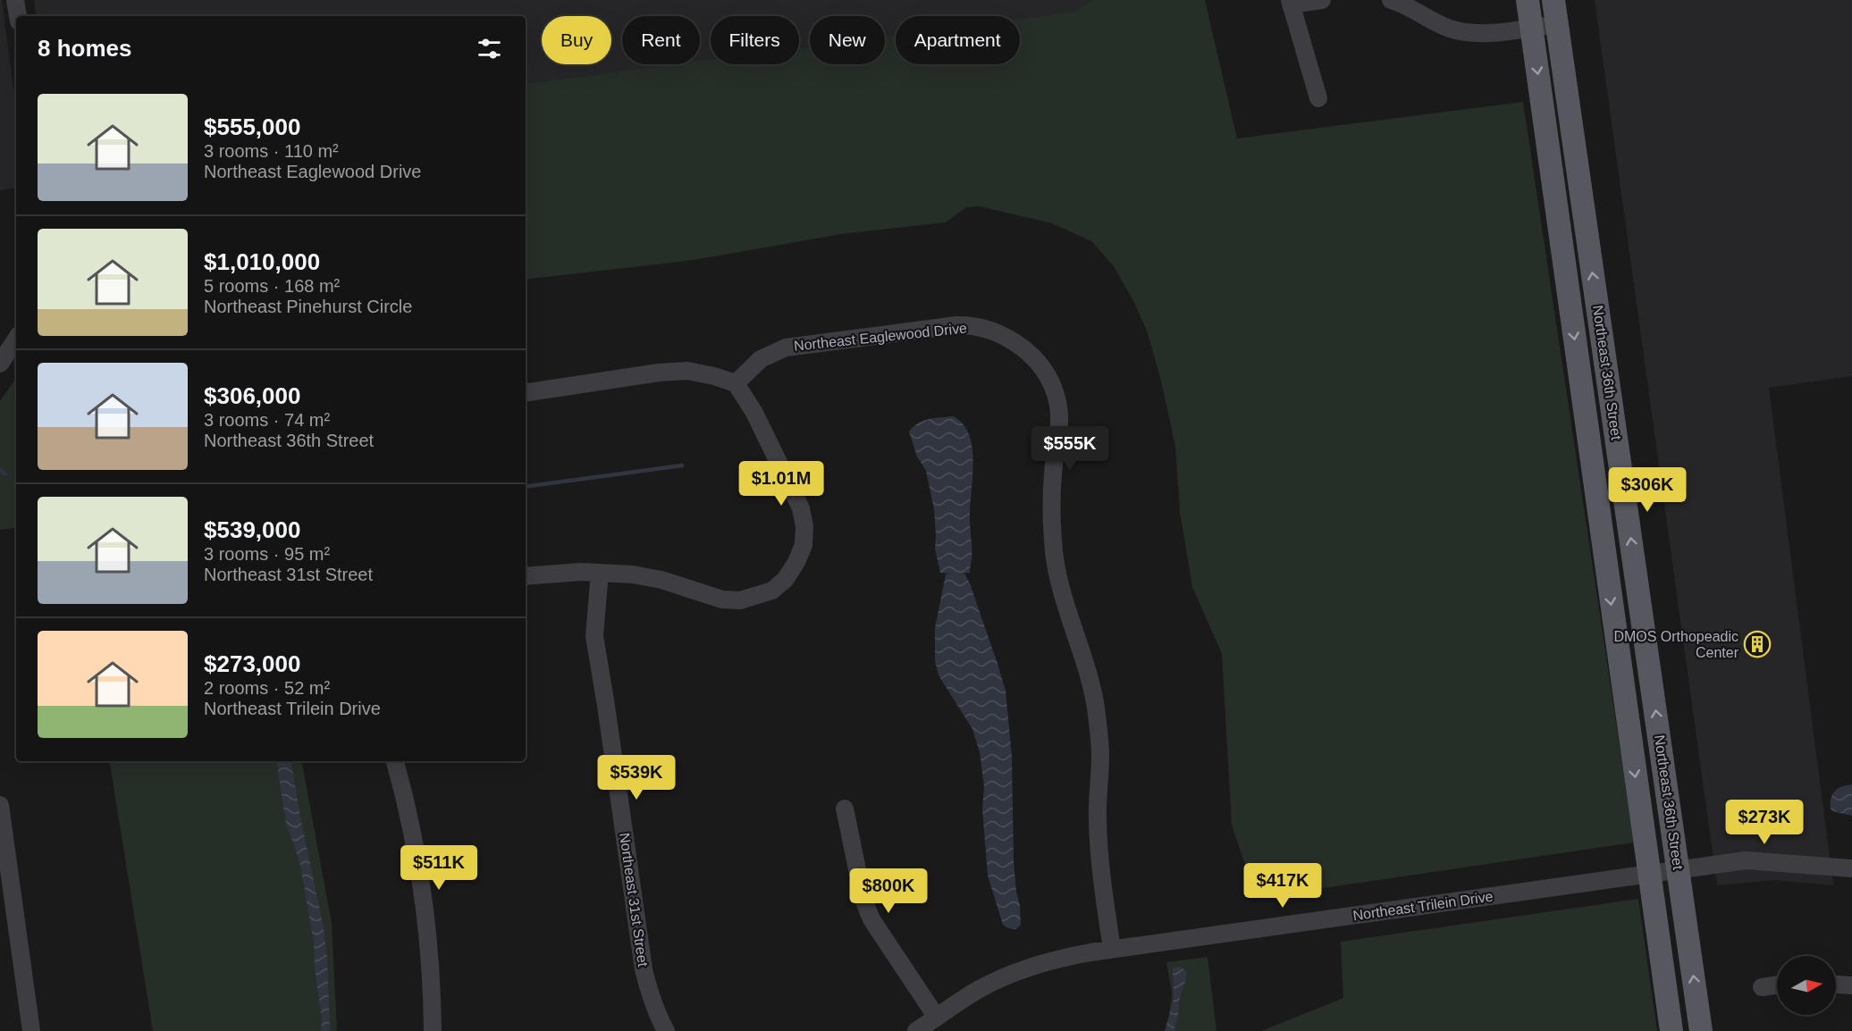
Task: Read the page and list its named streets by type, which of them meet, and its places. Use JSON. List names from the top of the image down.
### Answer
{
  "streets": {
    "main road": ["Northeast 36th Street"],
    "street": ["Northeast Eaglewood Drive", "Northeast 31st Street", "Northeast Trilein Drive"]
  },
  "crossings": [
    ["Northeast Eaglewood Drive", "Northeast Trilein Drive"],
    ["Northeast 36th Street", "Northeast Trilein Drive"]
  ],
  "places": {
    "building": ["DMOS Orthopeadic Center"]
  },
  "north": "right",
  "page": {
    "chip": [
      "Buy",
      "Rent",
      "Filters",
      "New",
      "Apartment"
    ],
    "heading": "8 homes",
    "list": [
      {
        "name": "$555,000",
        "note": "3 rooms · 110 m² · Northeast Eaglewood Drive"
      },
      {
        "name": "$1,010,000",
        "note": "5 rooms · 168 m² · Northeast Pinehurst Circle"
      },
      {
        "name": "$306,000",
        "note": "3 rooms · 74 m² · Northeast 36th Street"
      },
      {
        "name": "$539,000",
        "note": "3 rooms · 95 m² · Northeast 31st Street"
      },
      {
        "name": "$273,000",
        "note": "2 rooms · 52 m² · Northeast Trilein Drive"
      }
    ],
    "price": [
      "$555K",
      "$1.01M",
      "$306K",
      "$539K",
      "$273K",
      "$511K",
      "$417K",
      "$800K"
    ]
  }
}
